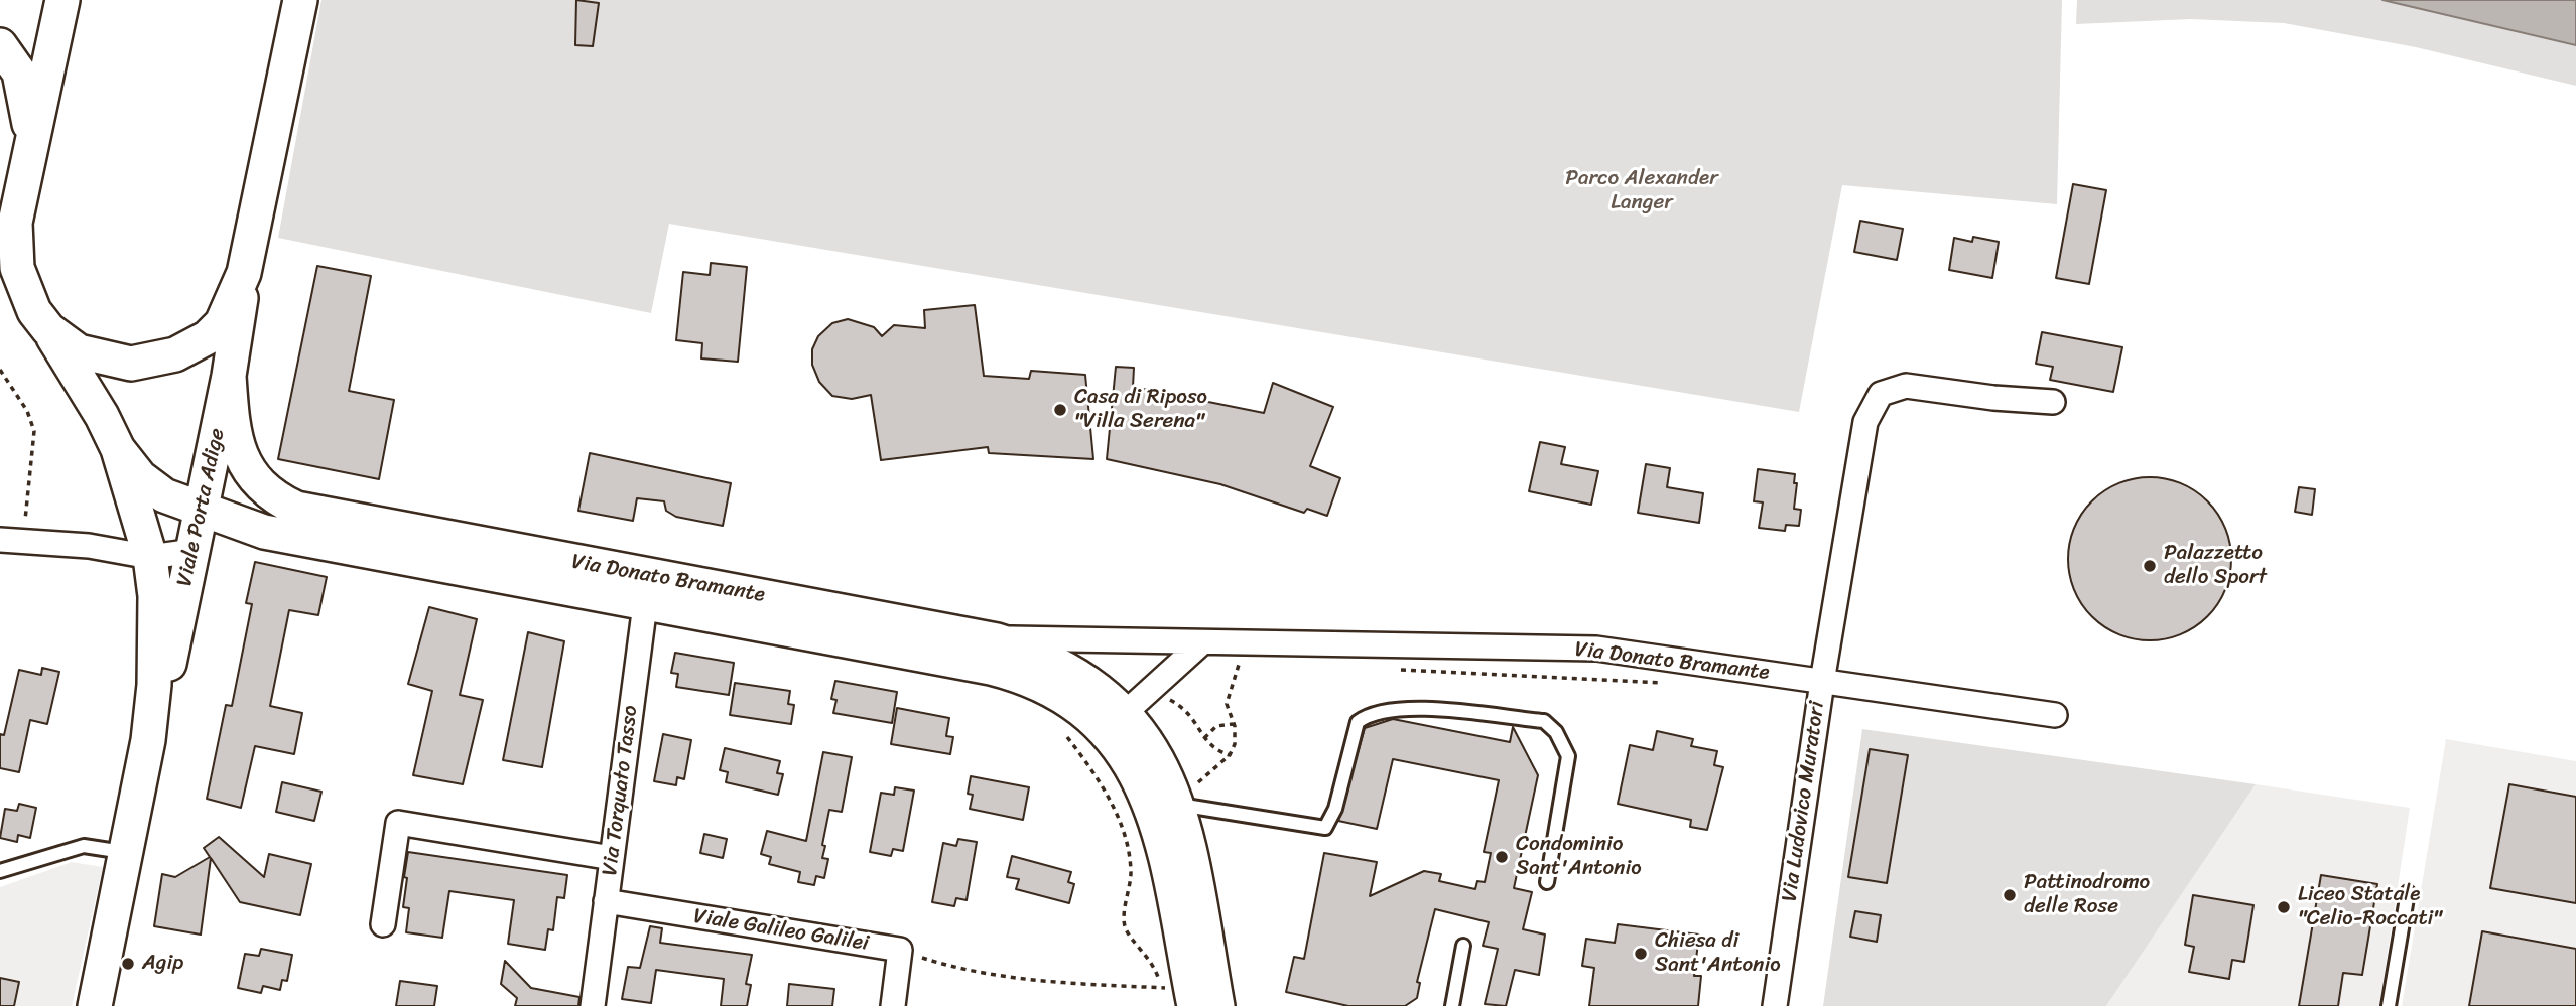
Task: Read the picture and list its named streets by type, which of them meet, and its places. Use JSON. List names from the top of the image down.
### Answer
{
  "streets": {
    "street": [
      "Viale Porta Adige",
      "Via Donato Bramante",
      "Via Torquato Tasso",
      "Via Ludovico Muratori",
      "Viale Galileo Galilei"
    ]
  },
  "crossings": [
    ["Viale Porta Adige", "Via Donato Bramante"],
    ["Via Donato Bramante", "Via Torquato Tasso"],
    ["Via Donato Bramante", "Via Ludovico Muratori"],
    ["Via Torquato Tasso", "Viale Galileo Galilei"]
  ],
  "parks": ["Parco Alexander Langer"],
  "places": [
    "Casa di Riposo \"Villa Serena\"",
    "Palazzetto dello Sport",
    "Condominio Sant'Antonio",
    "Pattinodromo delle Rose",
    "Liceo Statale \"Celio-Roccati\"",
    "Chiesa di Sant'Antonio",
    "Agip"
  ]
}
